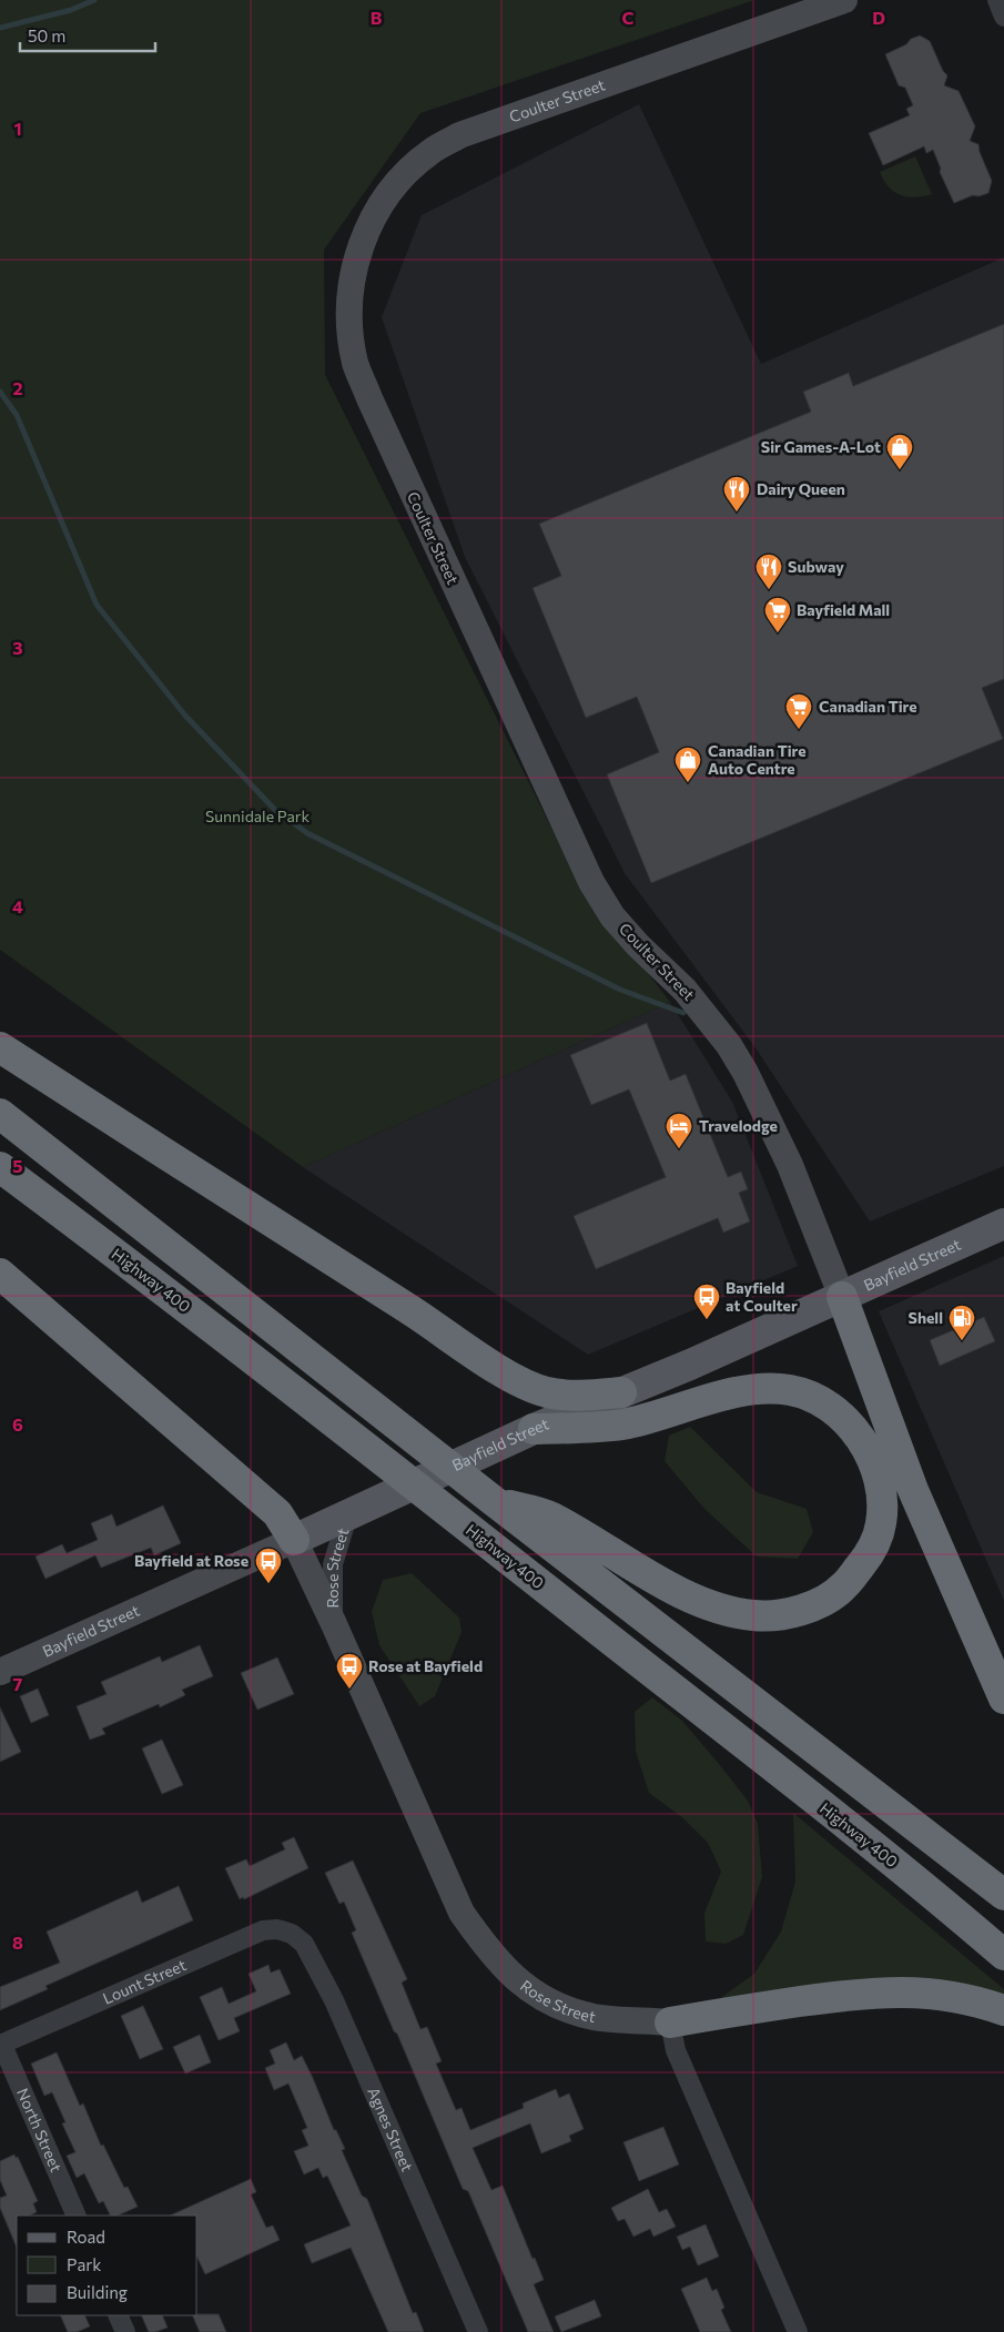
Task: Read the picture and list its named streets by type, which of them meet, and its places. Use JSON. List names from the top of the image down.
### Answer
{
  "streets": {
    "highway": ["Highway 400"],
    "main road": ["Bayfield Street"],
    "street": [
      "Coulter Street",
      "Rose Street",
      "Lount Street",
      "Agnes Street",
      "North Street"
    ]
  },
  "crossings": [
    ["Coulter Street", "Bayfield Street"],
    ["Bayfield Street", "Rose Street"],
    ["Lount Street", "Agnes Street"],
    ["Lount Street", "North Street"]
  ],
  "parks": ["Sunnidale Park"],
  "places": {
    "shop": ["Sir Games-A-Lot", "Canadian Tire Auto Centre"],
    "restaurant": ["Dairy Queen", "Subway"],
    "supermarket": ["Bayfield Mall", "Canadian Tire"],
    "hotel": ["Travelodge"],
    "bus stop": ["Bayfield at Coulter", "Bayfield at Rose", "Rose at Bayfield"],
    "fuel station": ["Shell"]
  },
  "legend": ["Road", "Park", "Building"],
  "scale_bar": "50 m",
  "grid": {
    "columns": ["B", "C", "D"],
    "rows": [
      "1",
      "2",
      "3",
      "4",
      "5",
      "6",
      "7",
      "8"
    ]
  }
}
